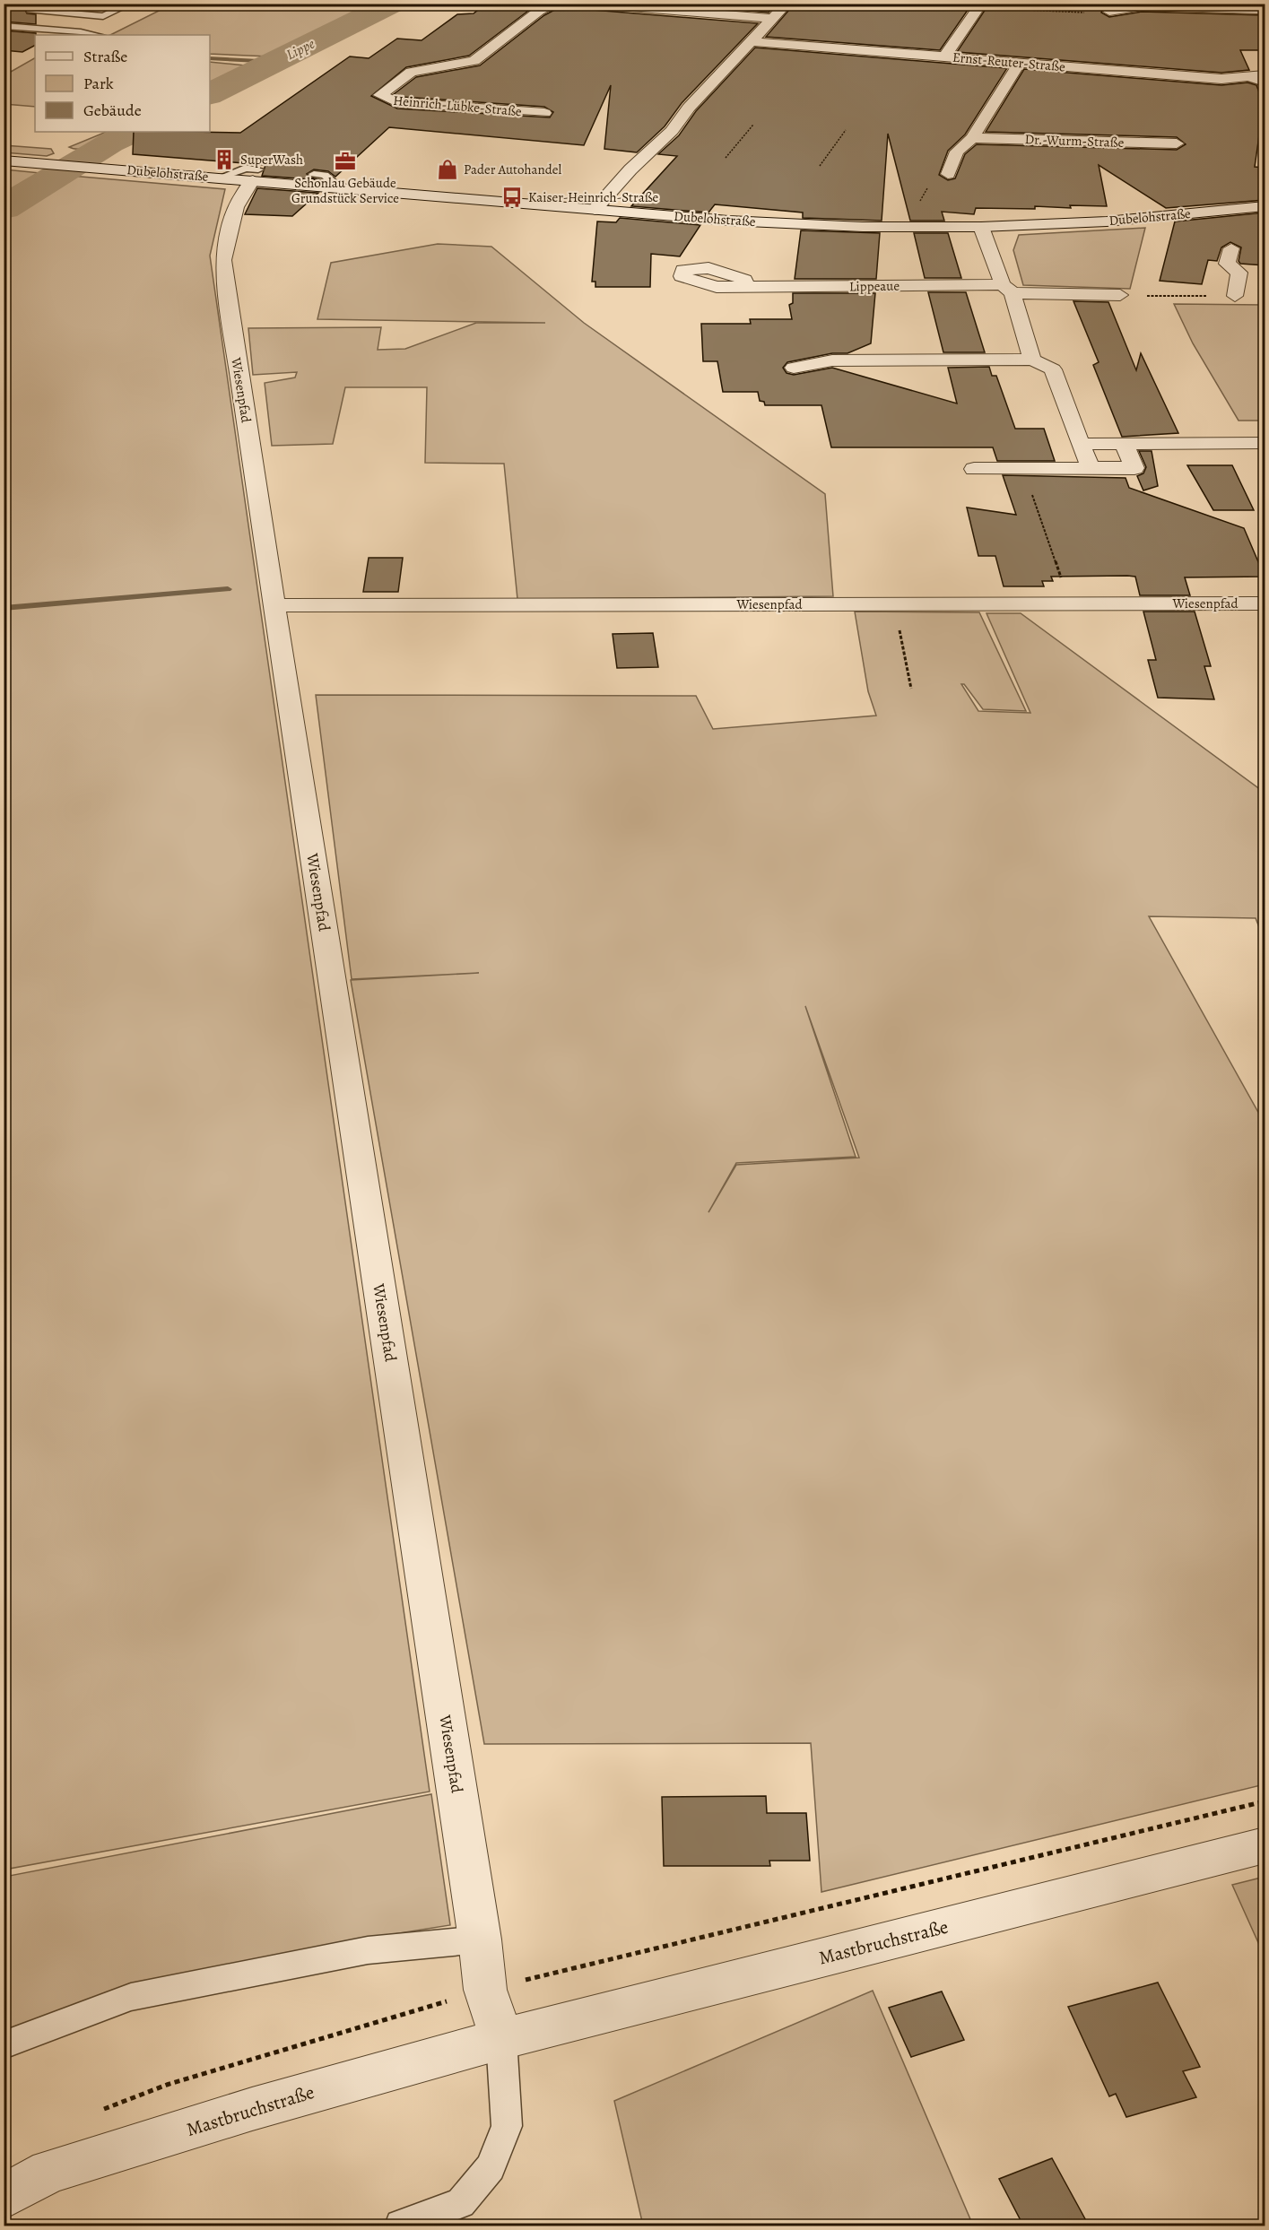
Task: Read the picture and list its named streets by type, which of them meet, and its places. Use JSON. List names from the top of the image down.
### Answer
{
  "streets": {
    "street": [
      "Ernst-Reuter-Straße",
      "Heinrich-Lübke-Straße",
      "Dr.-Wurm-Straße",
      "Dubelohstraße",
      "Lippeaue",
      "Wiesenpfad",
      "Mastbruchstraße"
    ]
  },
  "crossings": [
    ["Dubelohstraße", "Wiesenpfad"],
    ["Wiesenpfad", "Mastbruchstraße"]
  ],
  "water": ["Lippe"],
  "places": {
    "building": ["SuperWash"],
    "office": ["Schonlau Gebäude Grundstück Service"],
    "shop": ["Pader Autohandel"],
    "bus stop": ["Kaiser-Heinrich-Straße"]
  },
  "legend": ["Straße", "Park", "Gebäude"]
}
